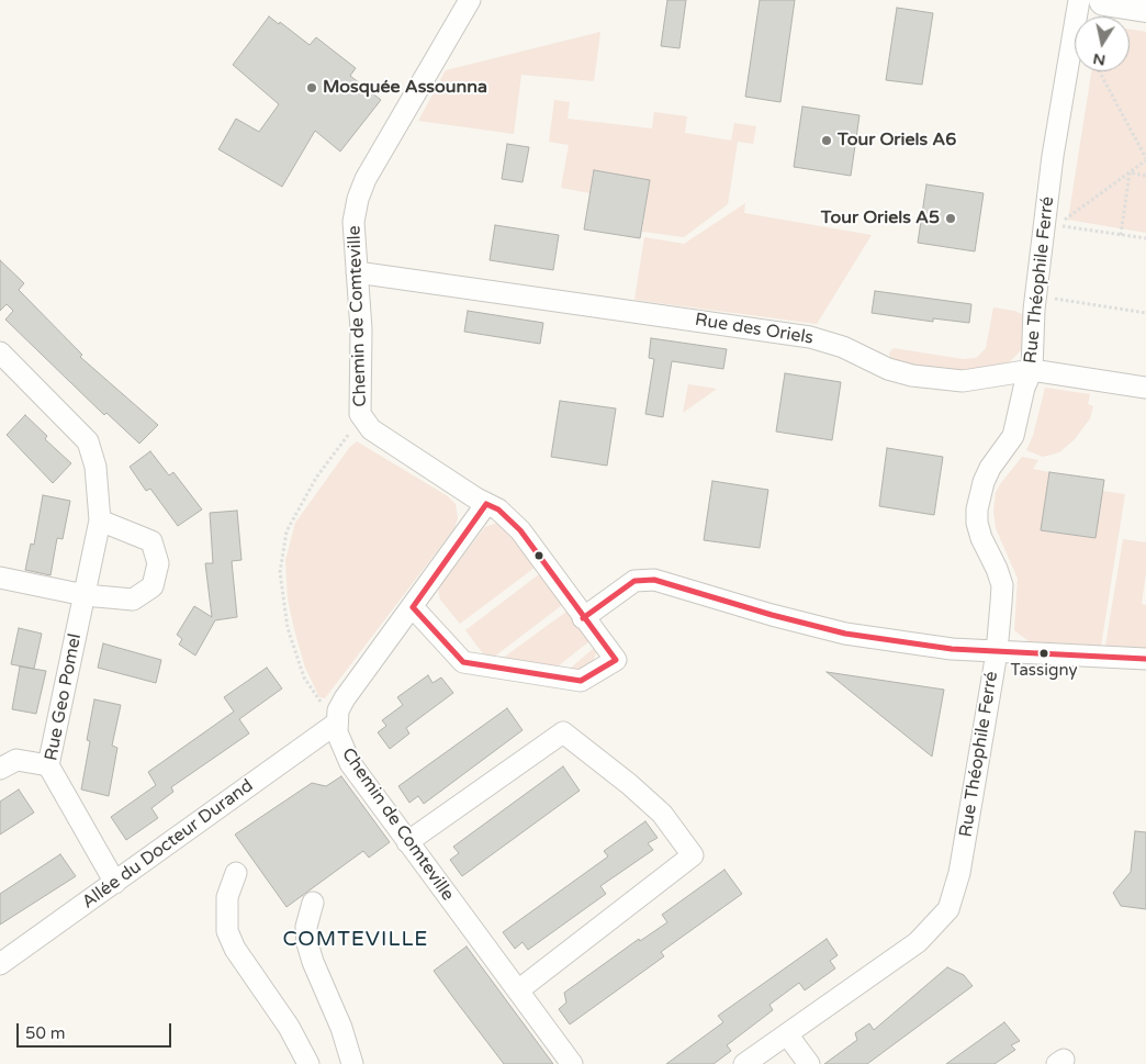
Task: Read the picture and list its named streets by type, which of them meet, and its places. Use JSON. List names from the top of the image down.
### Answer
{
  "streets": {
    "street": [
      "Rue Théophile Ferré",
      "Chemin de Comteville",
      "Rue des Oriels",
      "Rue Geo Pomel",
      "Allée du Docteur Durand"
    ]
  },
  "crossings": [
    ["Rue Théophile Ferré", "Rue des Oriels"],
    ["Chemin de Comteville", "Rue des Oriels"],
    ["Chemin de Comteville", "Allée du Docteur Durand"],
    ["Rue Geo Pomel", "Allée du Docteur Durand"]
  ],
  "districts": ["COMTEVILLE"],
  "places": [
    "Mosquée Assounna",
    "Tour Oriels A6",
    "Tour Oriels A5",
    "Tassigny"
  ],
  "scale_bar": "50 m",
  "north": "bottom"
}
